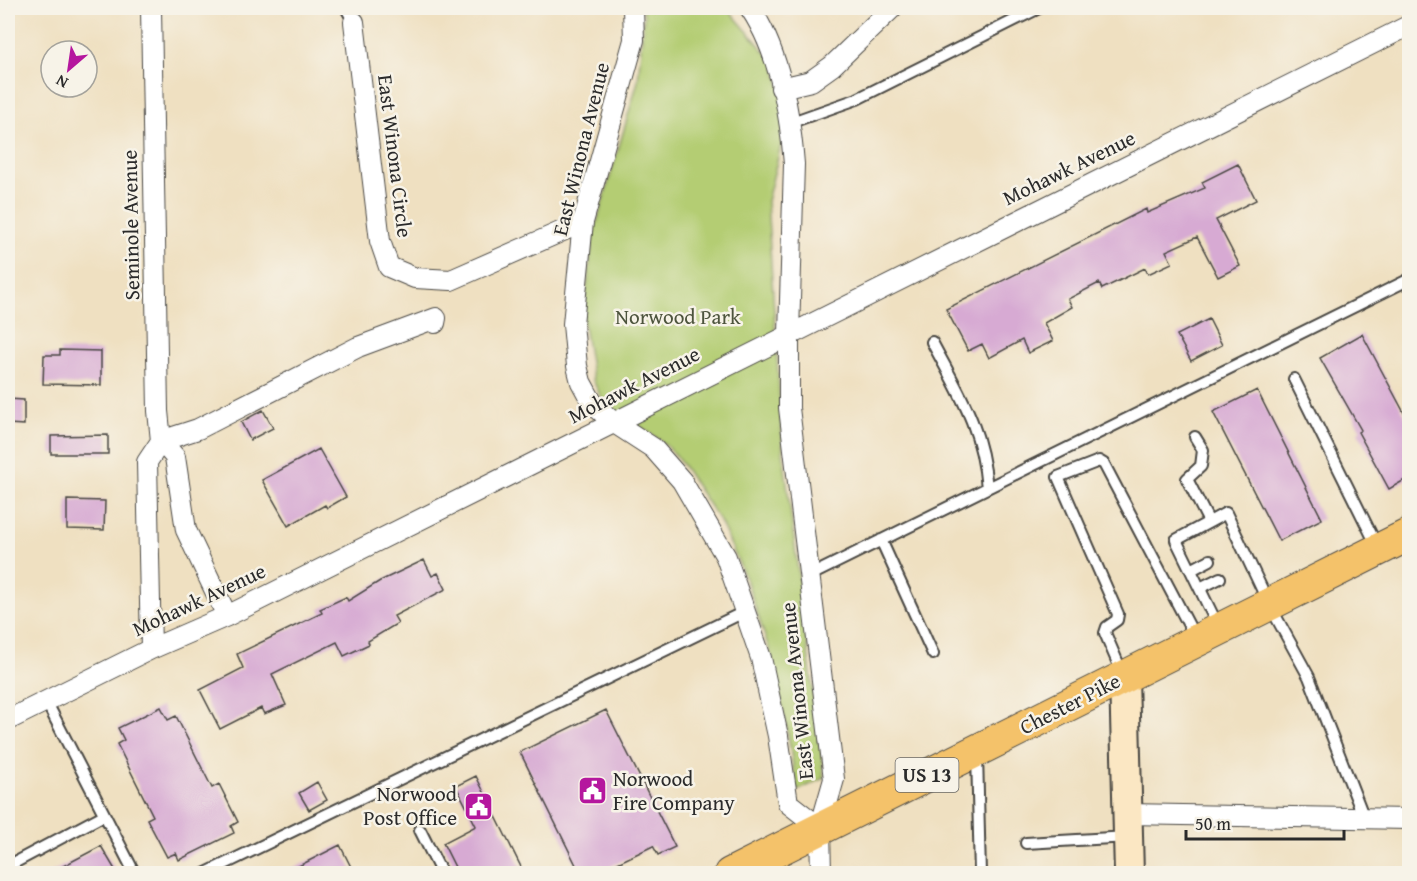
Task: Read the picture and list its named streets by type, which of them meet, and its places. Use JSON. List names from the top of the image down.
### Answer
{
  "streets": {
    "main road": ["Chester Pike", "US 13"],
    "street": [
      "East Winona Avenue",
      "East Winona Circle",
      "Mohawk Avenue",
      "Seminole Avenue"
    ]
  },
  "crossings": [
    ["East Winona Avenue", "East Winona Circle"],
    ["East Winona Avenue", "Mohawk Avenue"],
    ["East Winona Avenue", "Chester Pike"],
    ["Mohawk Avenue", "Seminole Avenue"]
  ],
  "parks": ["Norwood Park"],
  "places": {
    "public building": ["Norwood Fire Company", "Norwood Post Office"]
  },
  "scale_bar": "50 m",
  "north": "bottom left"
}
